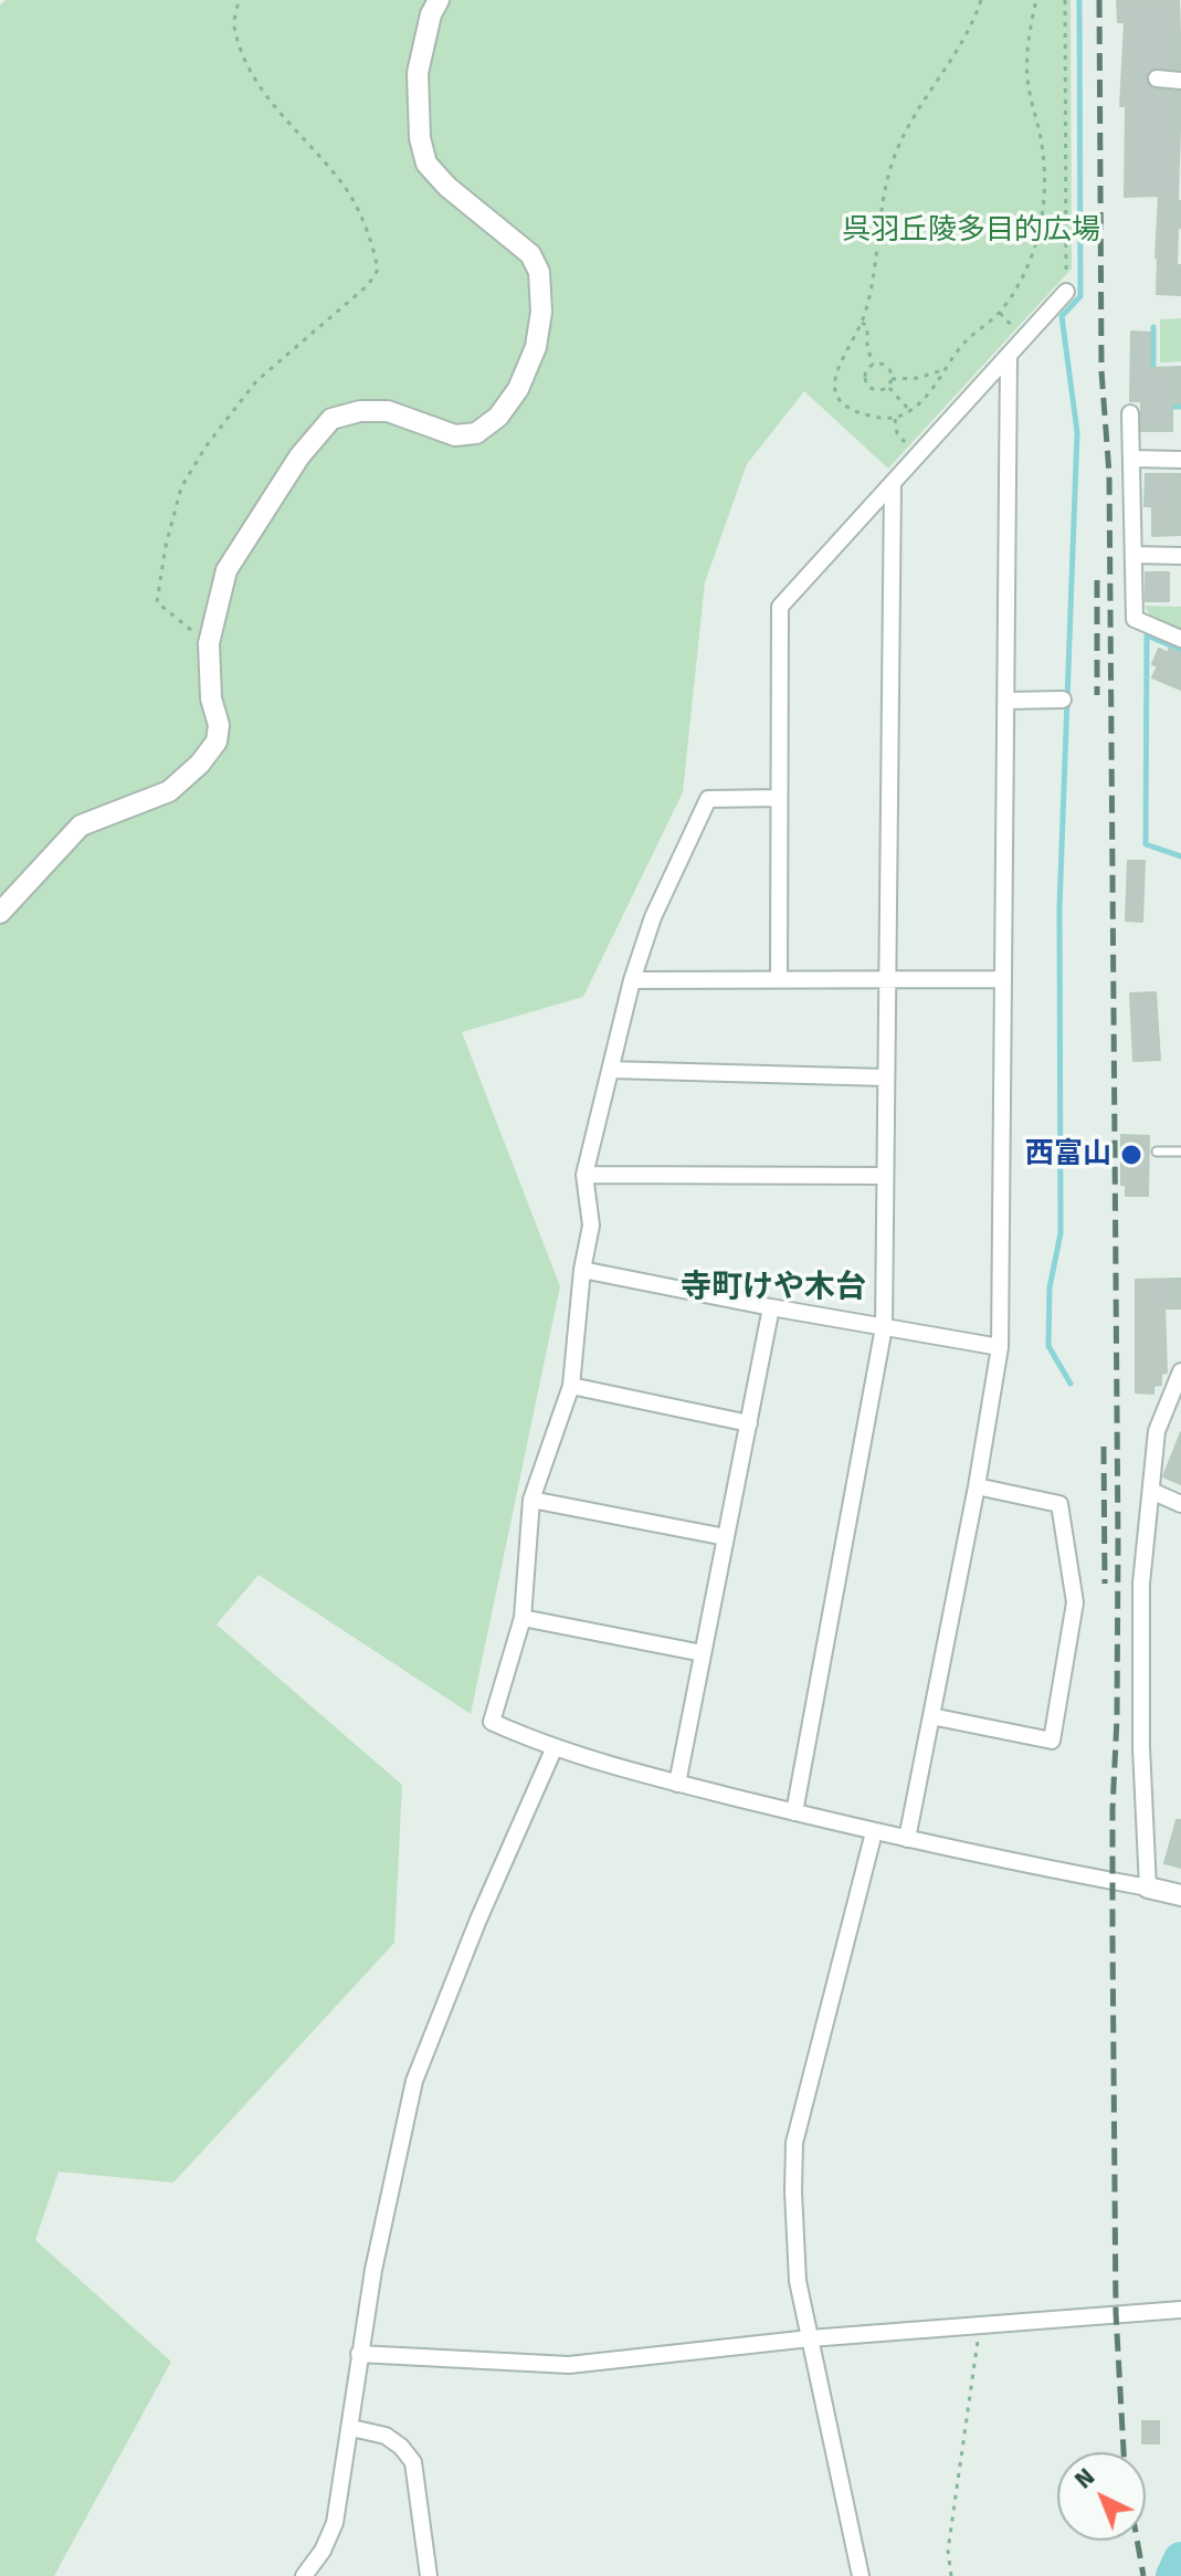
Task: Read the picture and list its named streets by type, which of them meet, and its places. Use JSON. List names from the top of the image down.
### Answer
{
  "districts": ["寺町けや木台"],
  "parks": ["呉羽丘陵多目的広場"],
  "places": ["西富山"],
  "north": "top left"
}
